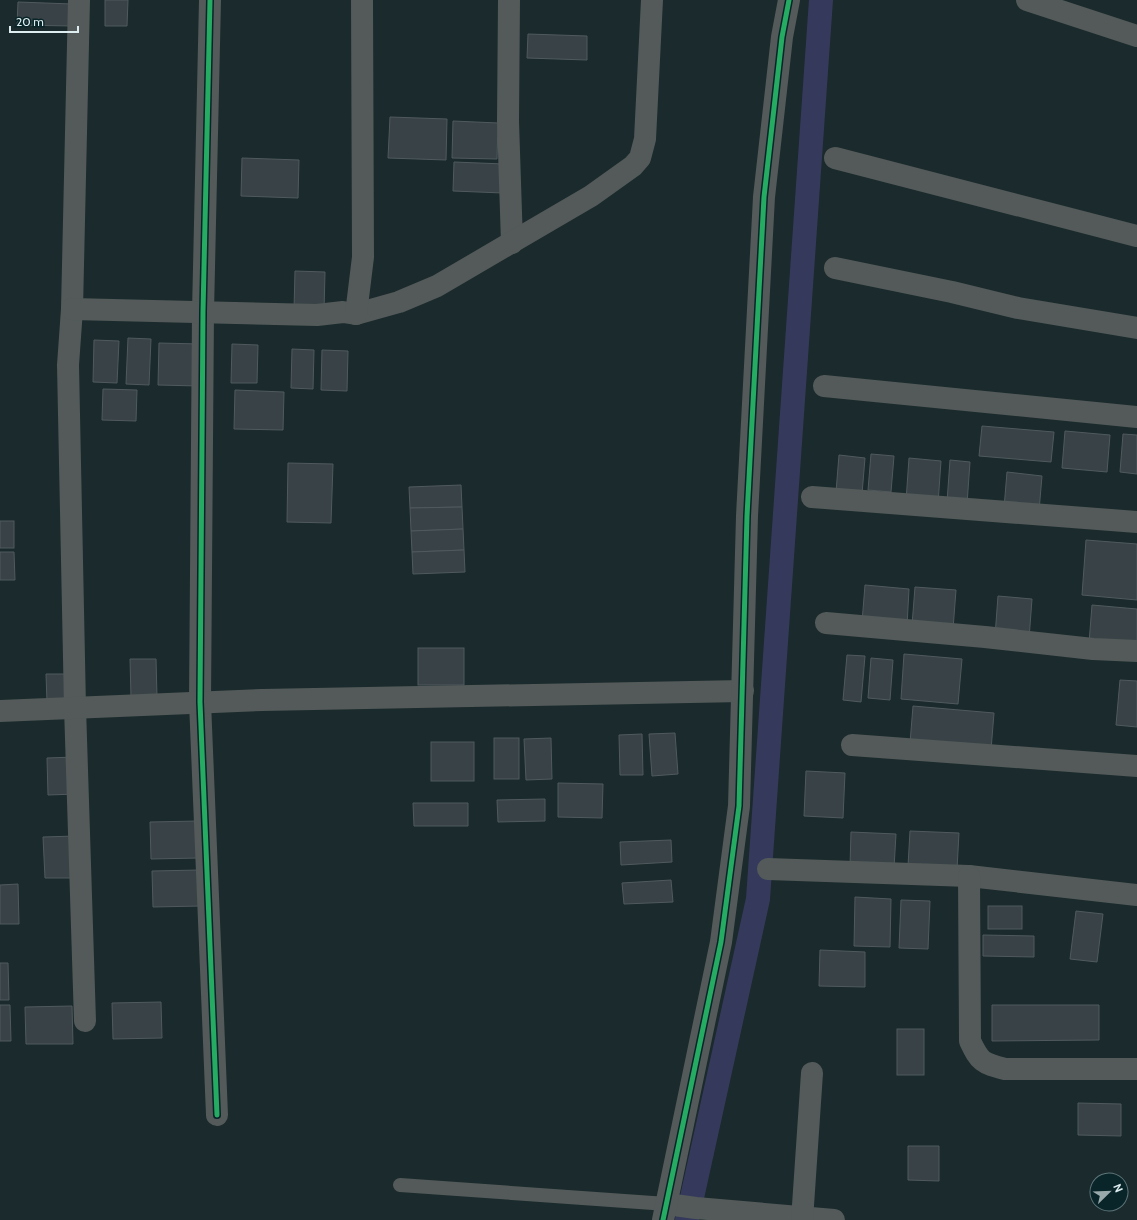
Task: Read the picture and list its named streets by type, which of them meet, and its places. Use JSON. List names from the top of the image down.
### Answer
{
  "scale_bar": "20 m",
  "north": "top right"
}
